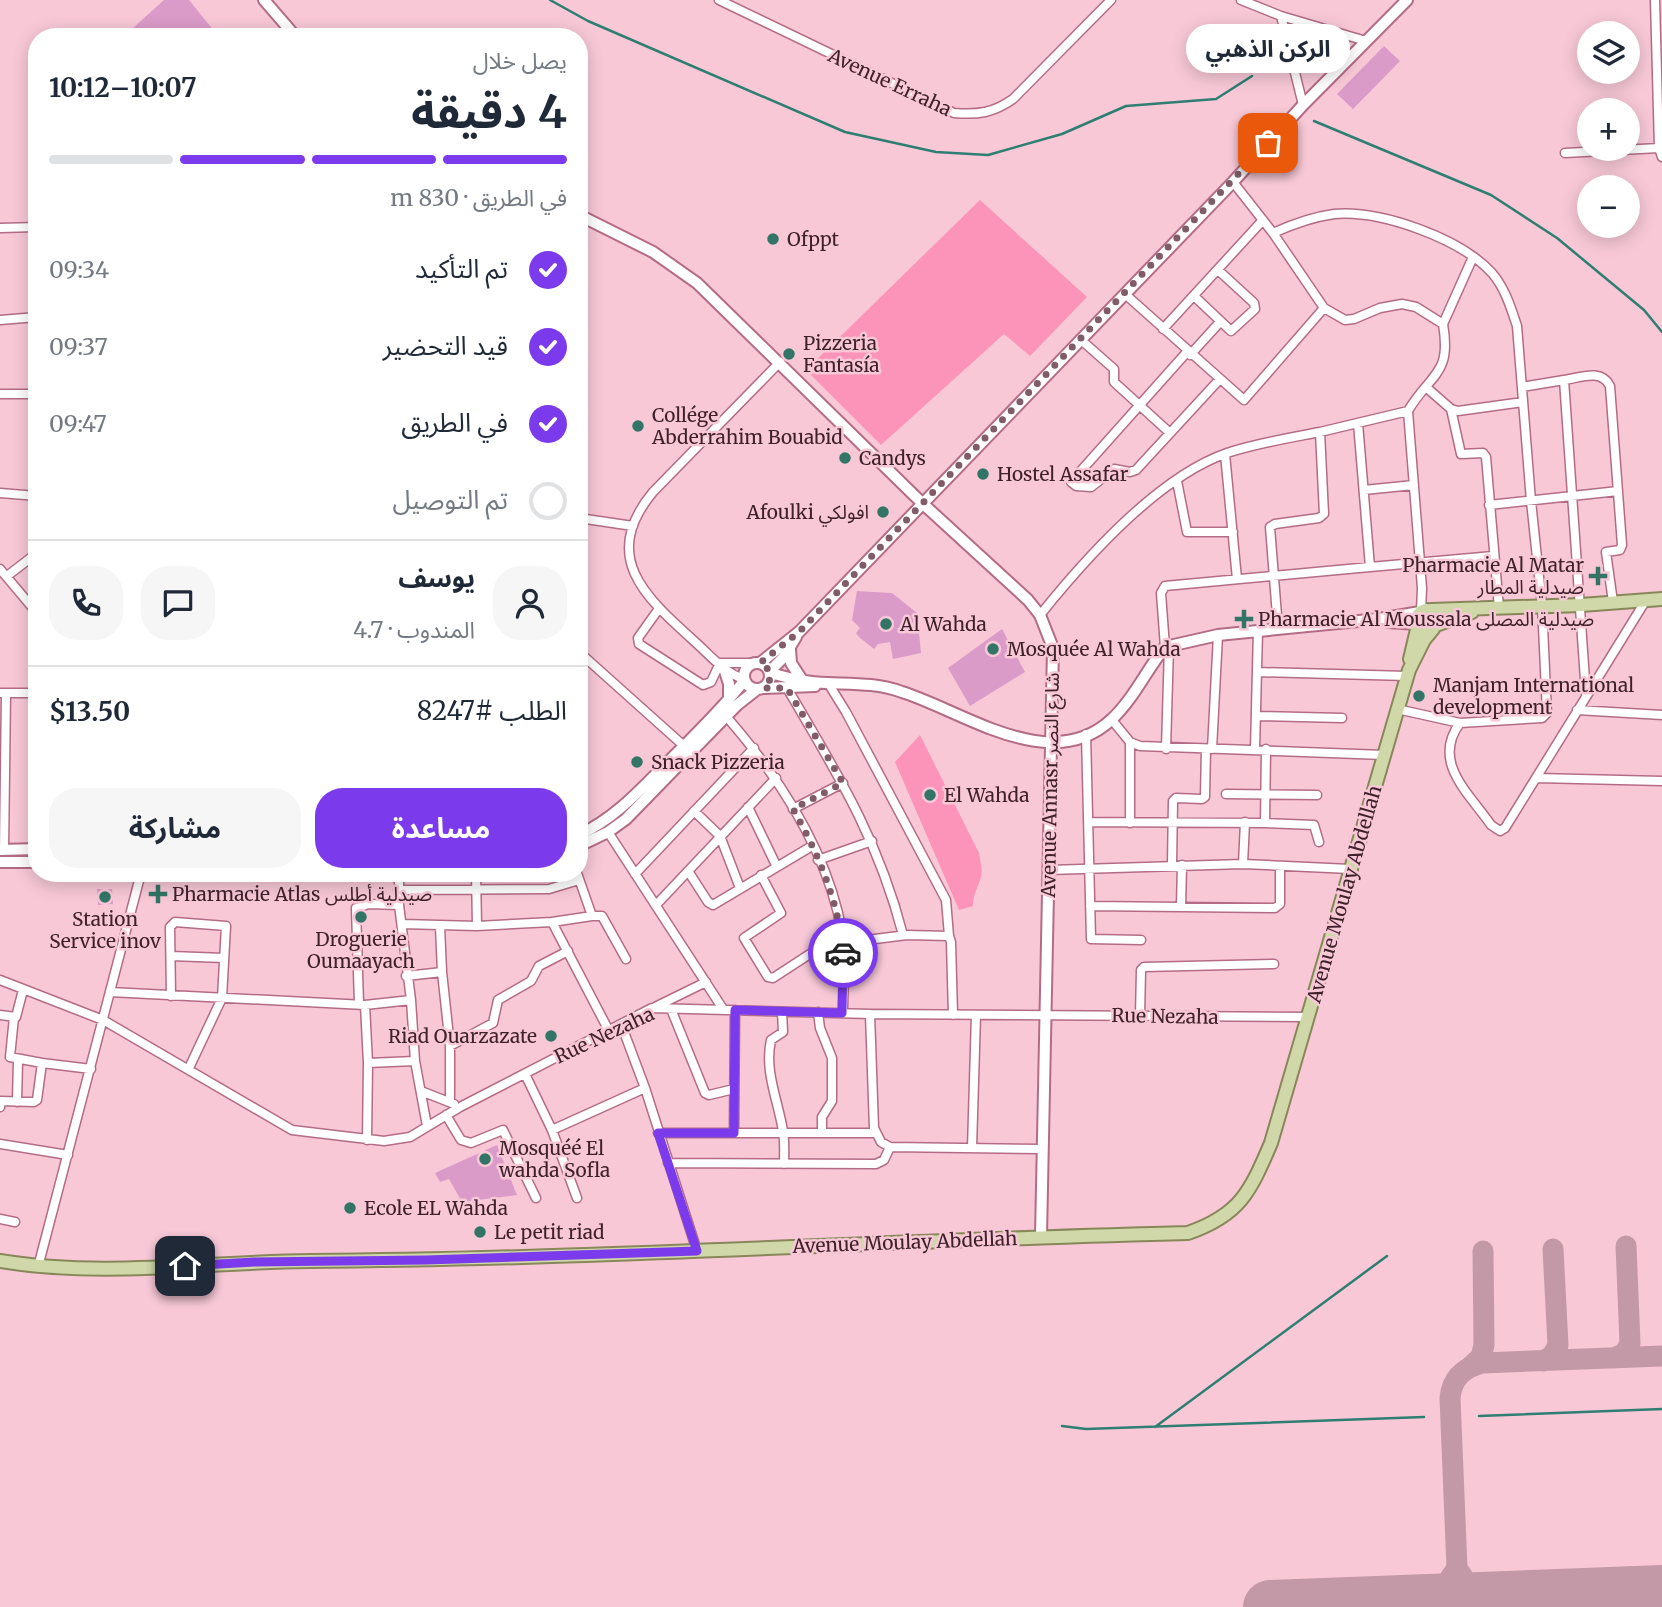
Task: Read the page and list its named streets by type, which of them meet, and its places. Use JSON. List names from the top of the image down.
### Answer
{
  "streets": {
    "main road": ["Avenue Moulay Abdellah"],
    "street": ["Avenue Erraha", "Avenue Annasr شارع النصر", "Rue Nezaha"]
  },
  "crossings": [
    ["Avenue Annasr شارع النصر", "Avenue Moulay Abdellah"],
    ["Avenue Annasr شارع النصر", "Rue Nezaha"],
    ["Avenue Moulay Abdellah", "Rue Nezaha"]
  ],
  "places": {
    "other": [
      "الركن الذهبي",
      "Ofppt",
      "Pizzeria Fantasía",
      "Collége Abderrahim Bouabid",
      "Candys",
      "Hostel Assafar",
      "Afoulki افولكي",
      "Al Wahda",
      "Mosquée Al Wahda",
      "Manjam International development",
      "Snack Pizzeria",
      "El Wahda",
      "Station Service inov",
      "Droguerie Oumaayach",
      "Riad Ouarzazate",
      "Mosquéé El wahda Sofla",
      "Ecole EL Wahda",
      "Le petit riad"
    ],
    "health": ["Pharmacie Al Matar صيدلية المطار", "Pharmacie Al Moussala صيدلية المصلى", "Pharmacie Atlas صيدلية أطلس"]
  },
  "page": {
    "map_buttons": ["+", "−"],
    "bubble": "الركن الذهبي",
    "heading": ["4 دقيقة", "يصل خلال", "10:07–10:12"],
    "panel": [
      "يوسف",
      "المندوب · 4.7",
      "الطلب #8247",
      "$13.50"
    ],
    "bar": "في الطريق · 830 m",
    "list": [
      ["تم التأكيد", "09:34"],
      ["قيد التحضير", "09:37"],
      ["في الطريق", "09:47"],
      "تم التوصيل"
    ],
    "buttons": ["مساعدة", "مشاركة"]
  }
}
